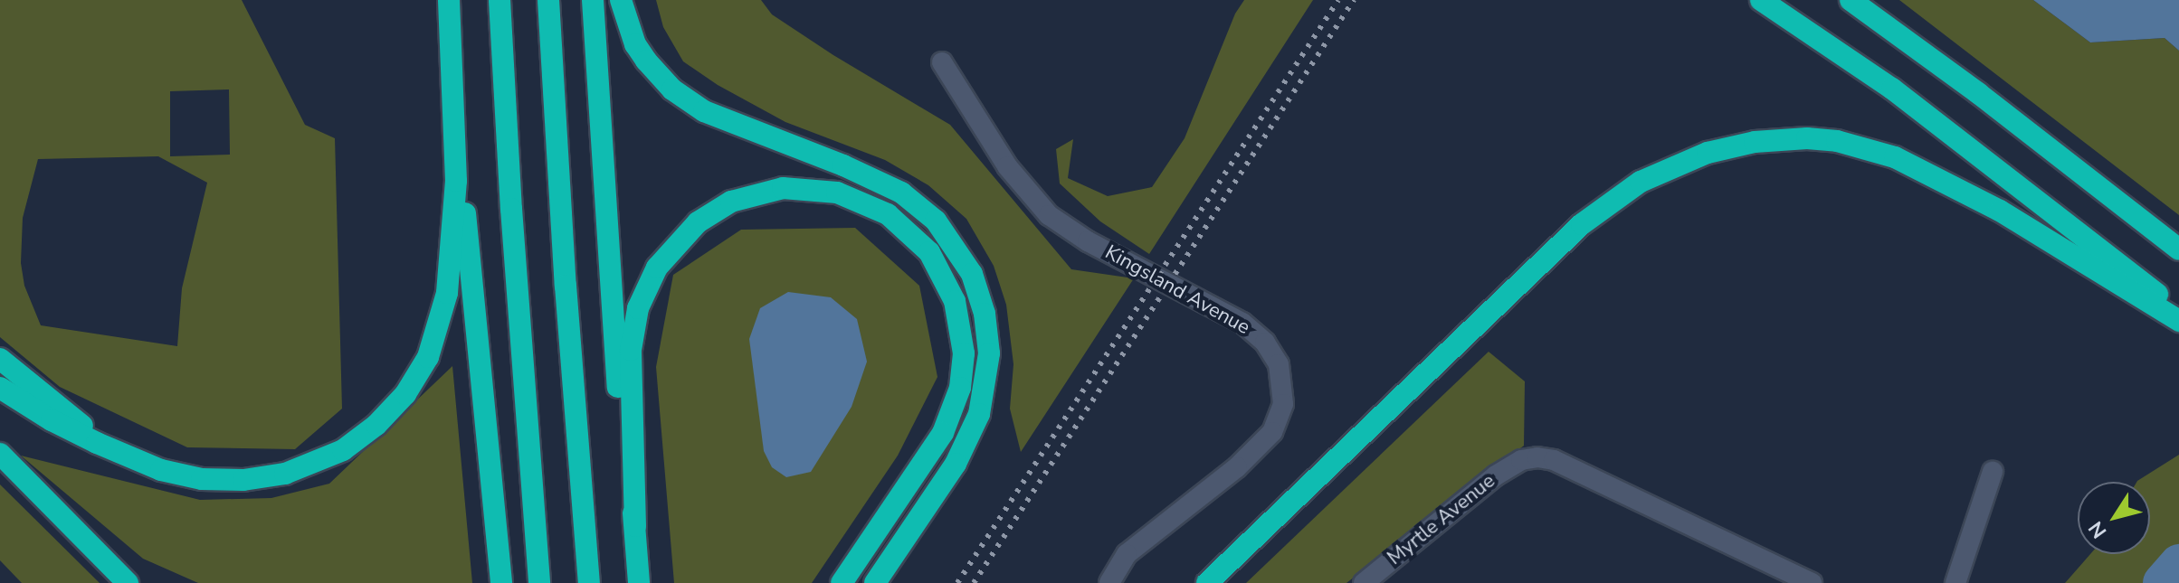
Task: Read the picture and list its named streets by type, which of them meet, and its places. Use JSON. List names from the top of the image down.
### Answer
{
  "streets": {
    "street": ["Kingsland Avenue", "Myrtle Avenue"]
  },
  "north": "bottom left"
}
